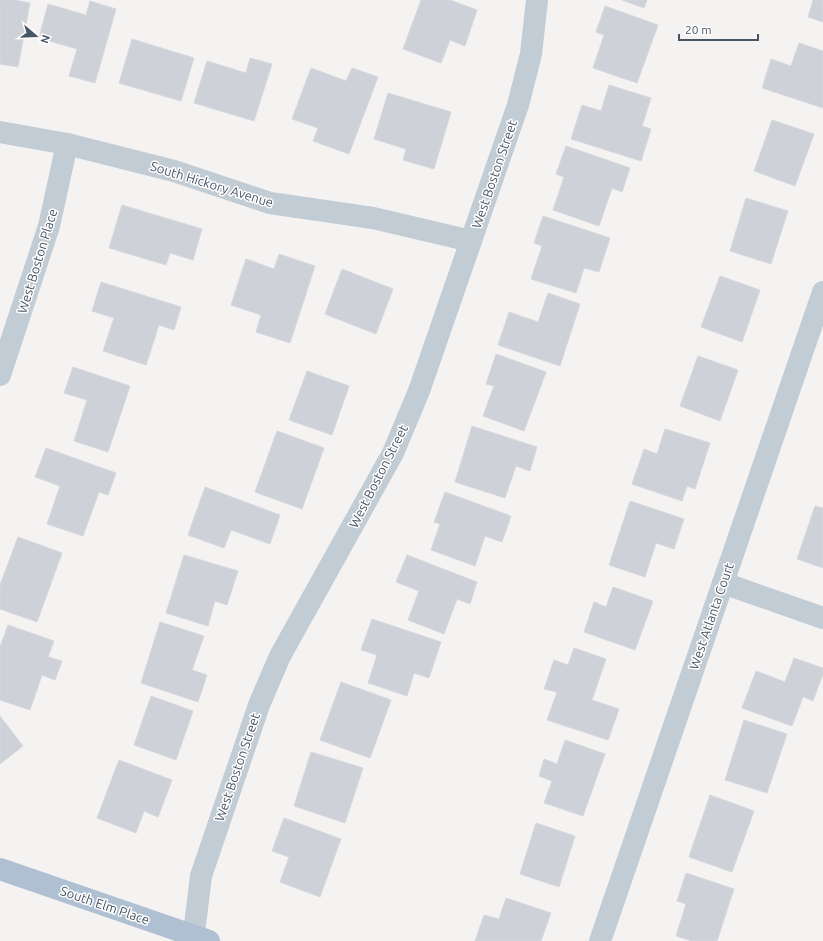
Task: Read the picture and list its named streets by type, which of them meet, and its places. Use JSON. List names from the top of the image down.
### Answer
{
  "streets": {
    "main road": ["South Elm Place"],
    "street": [
      "West Boston Street",
      "South Hickory Avenue",
      "West Boston Place",
      "West Atlanta Court"
    ]
  },
  "crossings": [
    ["West Boston Street", "South Hickory Avenue"],
    ["West Boston Street", "South Elm Place"],
    ["South Hickory Avenue", "West Boston Place"]
  ],
  "scale_bar": "20 m",
  "north": "right"
}
